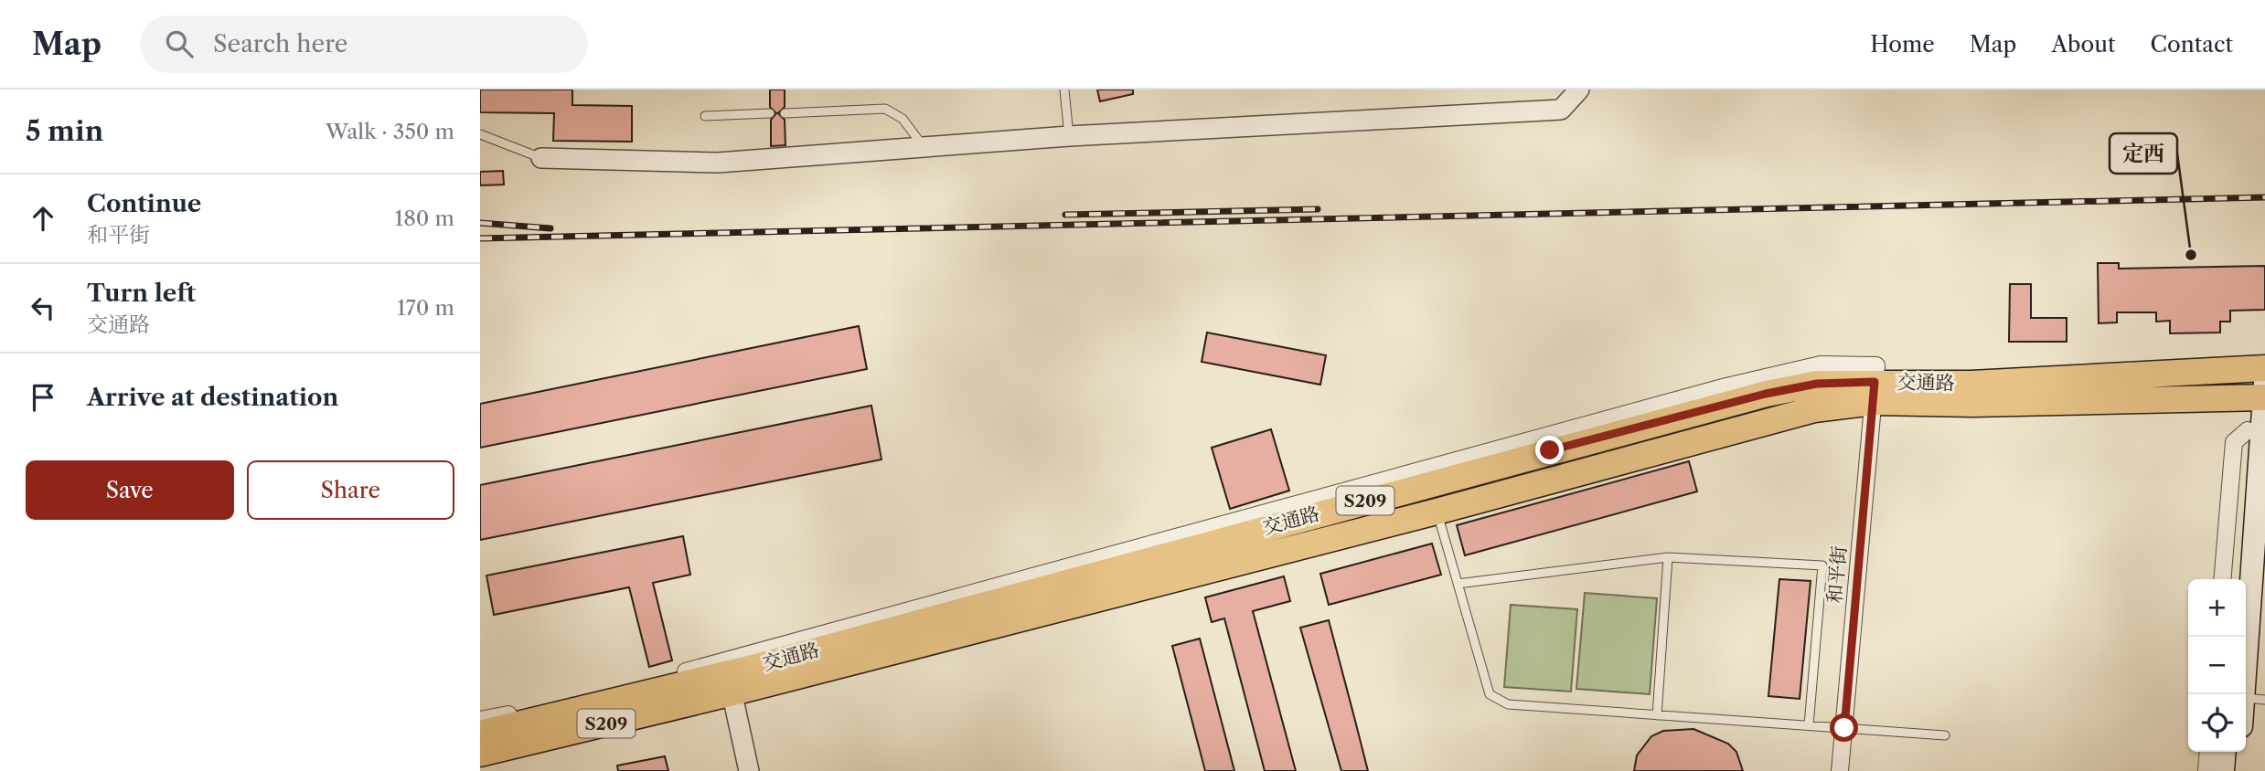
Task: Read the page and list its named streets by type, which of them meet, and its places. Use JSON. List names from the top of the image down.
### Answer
{
  "streets": {
    "main road": ["交通路", "S209"],
    "street": ["和平街"]
  },
  "crossings": [
    ["交通路", "和平街"]
  ],
  "places": ["定西"],
  "page": {
    "header": "Map",
    "search": "Search here",
    "nav": [
      "Home",
      "Map",
      "About",
      "Contact"
    ],
    "heading": ["5 min", "Walk · 350 m"],
    "list": [
      ["Continue", "和平街", "180 m"],
      ["Turn left", "交通路", "170 m"],
      "Arrive at destination"
    ],
    "buttons": ["Save", "Share"],
    "map_buttons": ["+", "−"]
  }
}
